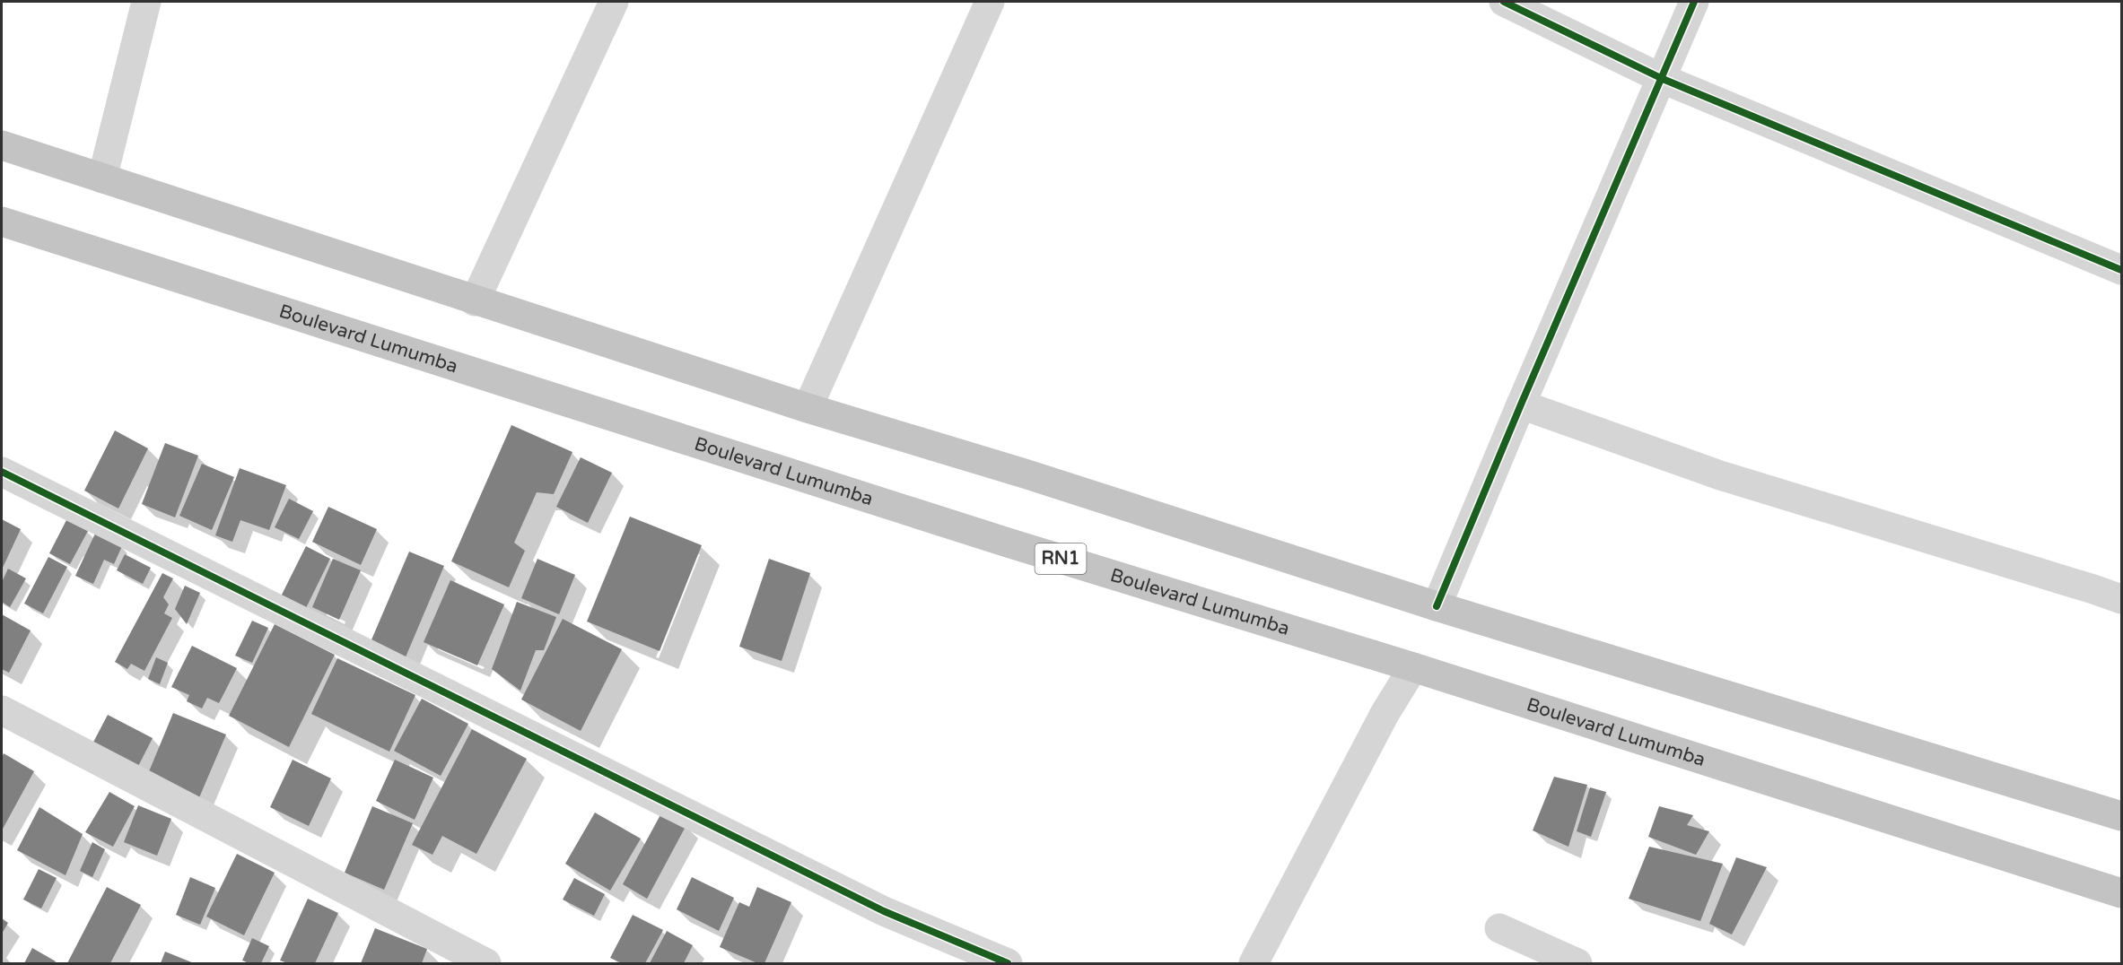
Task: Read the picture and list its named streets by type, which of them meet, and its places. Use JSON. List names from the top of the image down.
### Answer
{
  "streets": {
    "highway": ["Boulevard Lumumba", "RN1"]
  }
}
